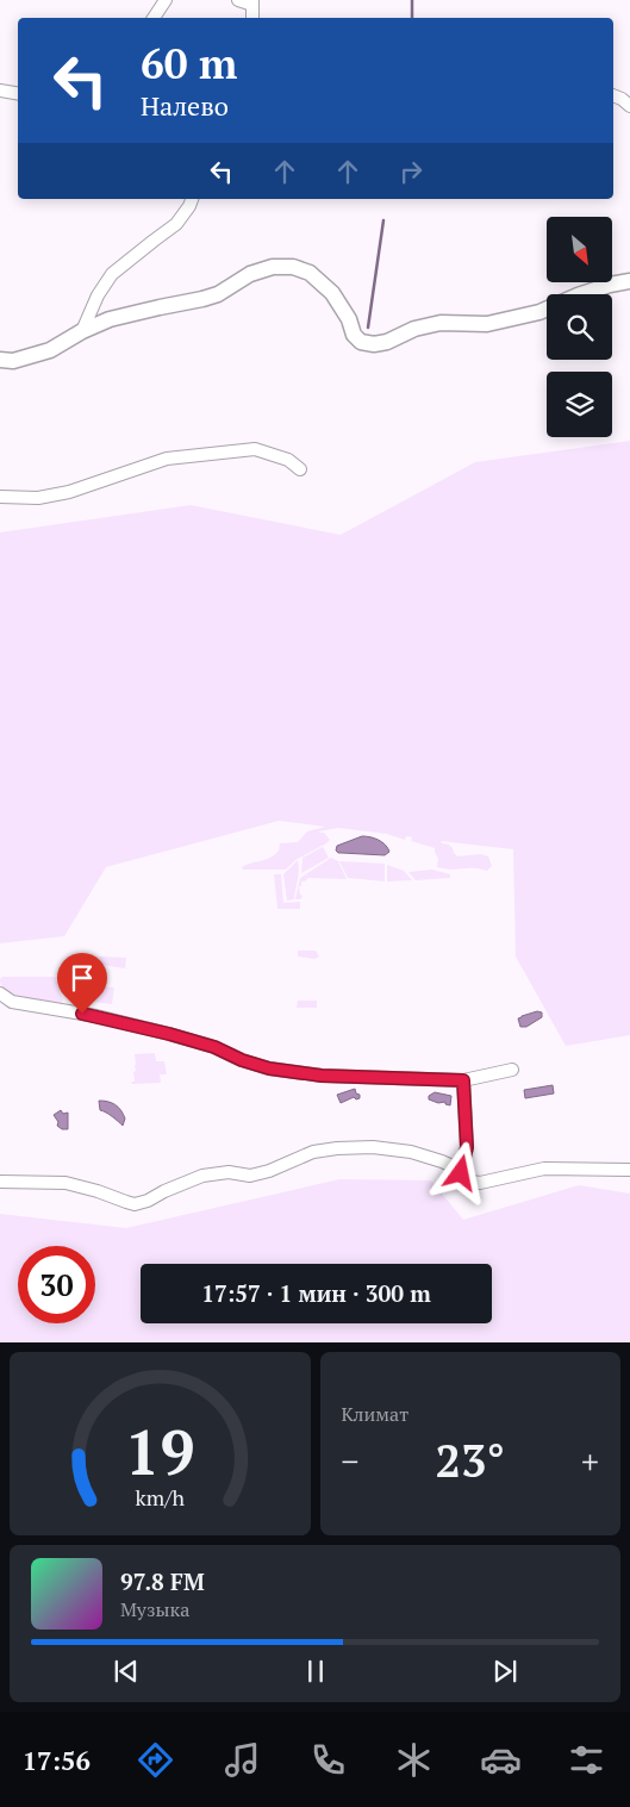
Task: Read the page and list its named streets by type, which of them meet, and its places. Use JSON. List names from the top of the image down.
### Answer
{
  "north": "bottom right",
  "page": {
    "turn": ["60 m", "Налево"],
    "limit": "30",
    "trip": "17:57 · 1 мин · 300 m",
    "tile": "Климат",
    "heat": ["−", "23°", "+"],
    "song": ["97.8 FM", "Музыка"],
    "tabs": "17:56",
    "gauge": ["19", "km/h"]
  }
}
